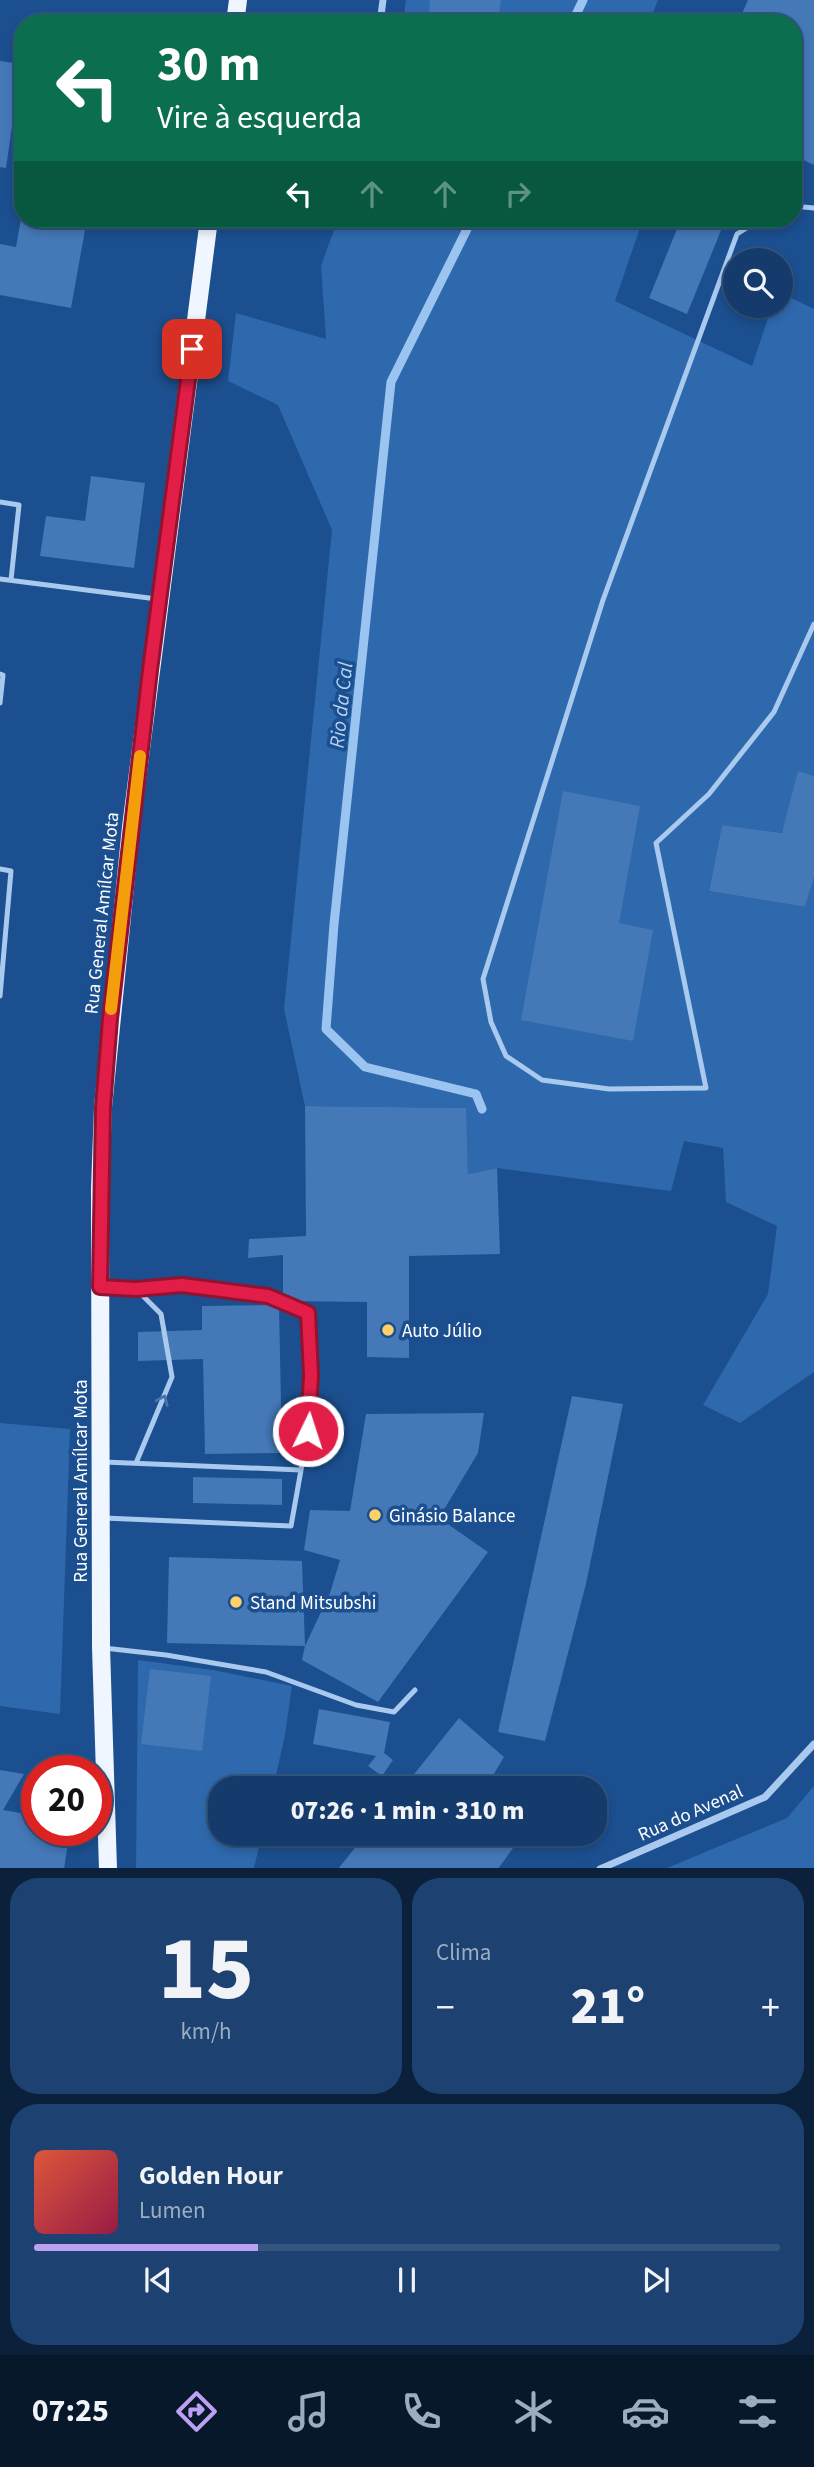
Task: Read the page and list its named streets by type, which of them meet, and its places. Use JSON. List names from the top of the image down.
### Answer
{
  "streets": {
    "main road": ["Rua General Amílcar Mota"],
    "street": ["Rua do Avenal"]
  },
  "water": ["Rio da Cal"],
  "places": ["Auto Júlio", "Ginásio Balance", "Stand Mitsubshi"],
  "page": {
    "turn": ["30 m", "Vire à esquerda"],
    "limit": "20",
    "trip": "07:26 · 1 min · 310 m",
    "tile": [
      ["15", "km/h"],
      "Clima"
    ],
    "heat": ["−", "21°", "+"],
    "song": ["Golden Hour", "Lumen"],
    "tabs": "07:25"
  }
}
